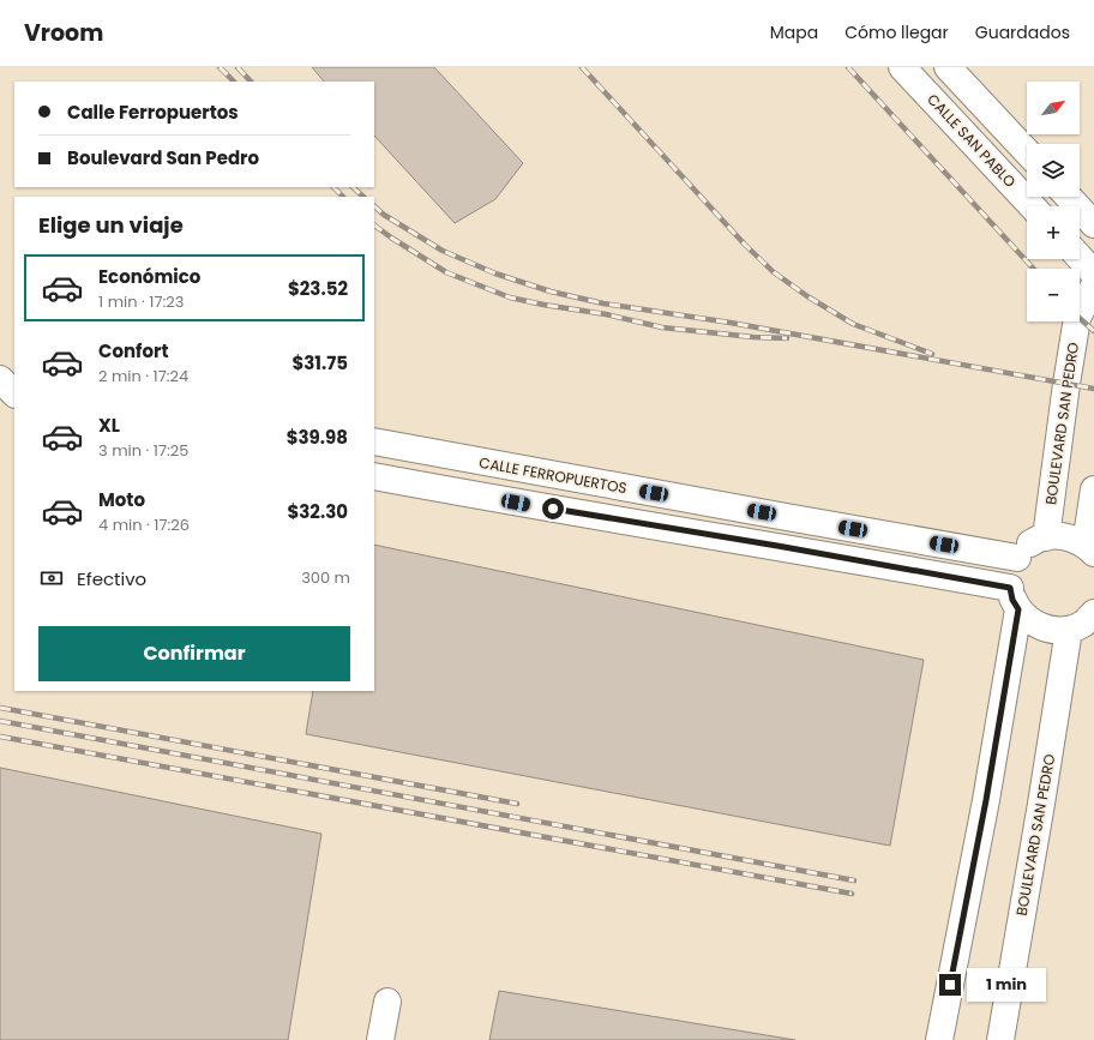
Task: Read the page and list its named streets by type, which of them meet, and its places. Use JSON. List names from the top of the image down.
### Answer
{
  "streets": {
    "street": ["CALLE SAN PABLO", "BOULEVARD SAN PEDRO", "CALLE FERROPUERTOS"]
  },
  "north": "top right",
  "page": {
    "header": "Vroom",
    "nav": ["Mapa", "Cómo llegar", "Guardados"],
    "map_buttons": ["+", "−"],
    "banner": ["Calle Ferropuertos", "Boulevard San Pedro"],
    "heading": "Elige un viaje",
    "list": [
      {
        "name": "Económico",
        "note": "1 min · 17:23",
        "value": "$23.52"
      },
      {
        "name": "Confort",
        "note": "2 min · 17:24",
        "value": "$31.75"
      },
      {
        "name": "XL",
        "note": "3 min · 17:25",
        "value": "$39.98"
      },
      {
        "name": "Moto",
        "note": "4 min · 17:26",
        "value": "$32.30"
      }
    ],
    "pay": ["Efectivo", "300 m"],
    "buttons": "Confirmar",
    "bubble": "1 min"
  }
}
